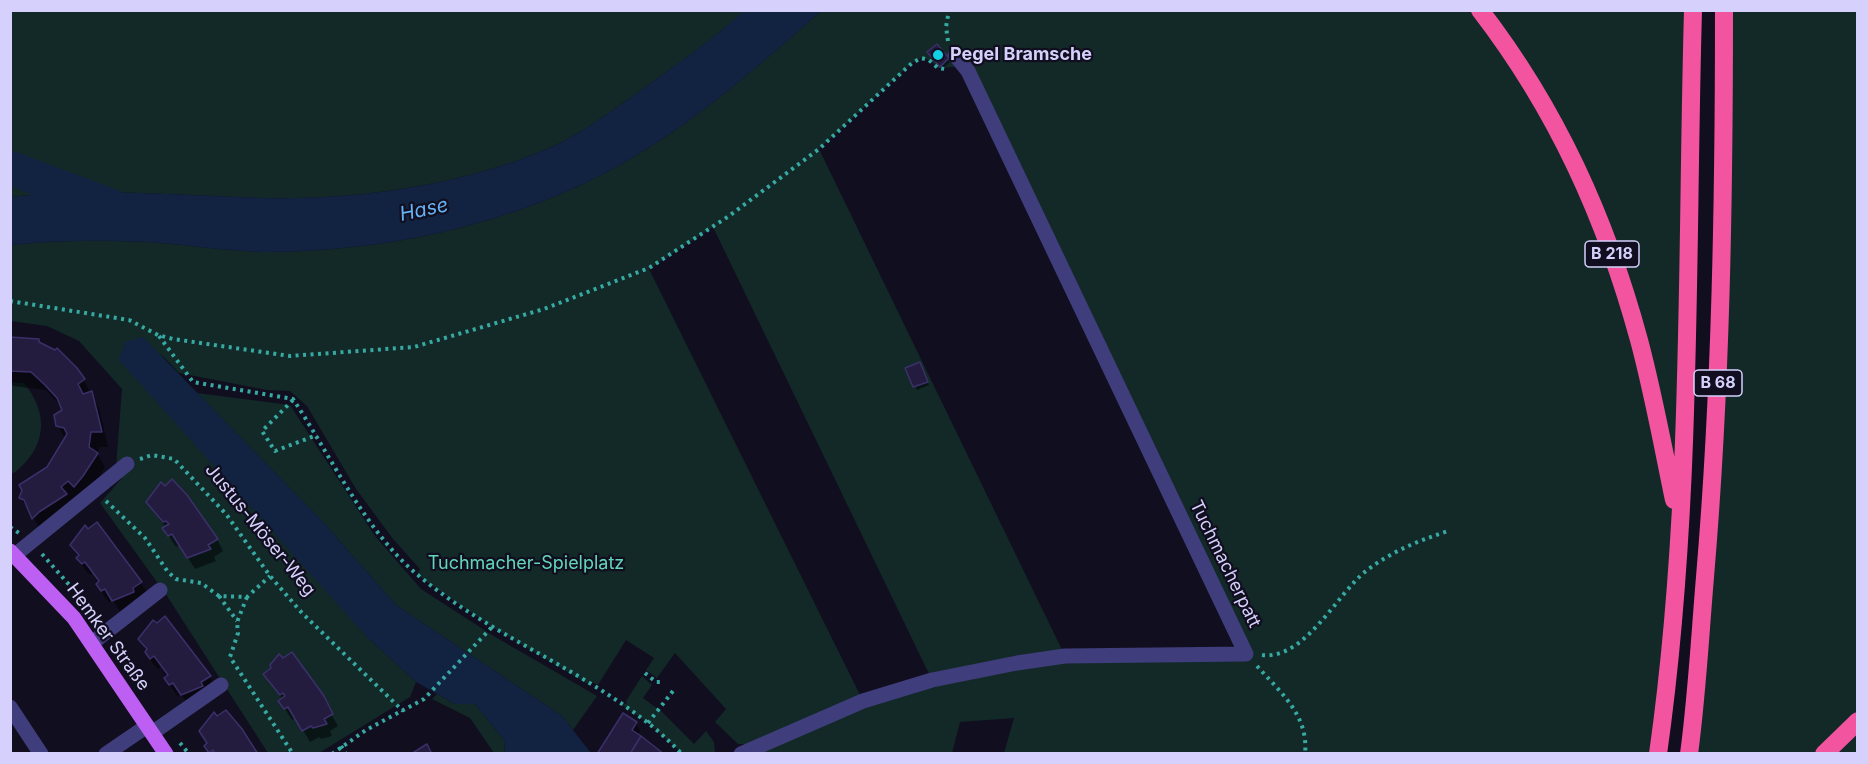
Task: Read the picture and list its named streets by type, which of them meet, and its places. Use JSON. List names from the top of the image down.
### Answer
{
  "streets": {
    "highway": ["B 218", "B 68"],
    "main road": ["Hemker Straße"],
    "street": ["Tuchmacherpatt"],
    "path": ["Justus-Möser-Weg"]
  },
  "crossings": [
    ["B 218", "B 68"]
  ],
  "water": ["Hase"],
  "parks": ["Tuchmacher-Spielplatz"],
  "places": ["Pegel Bramsche"]
}
